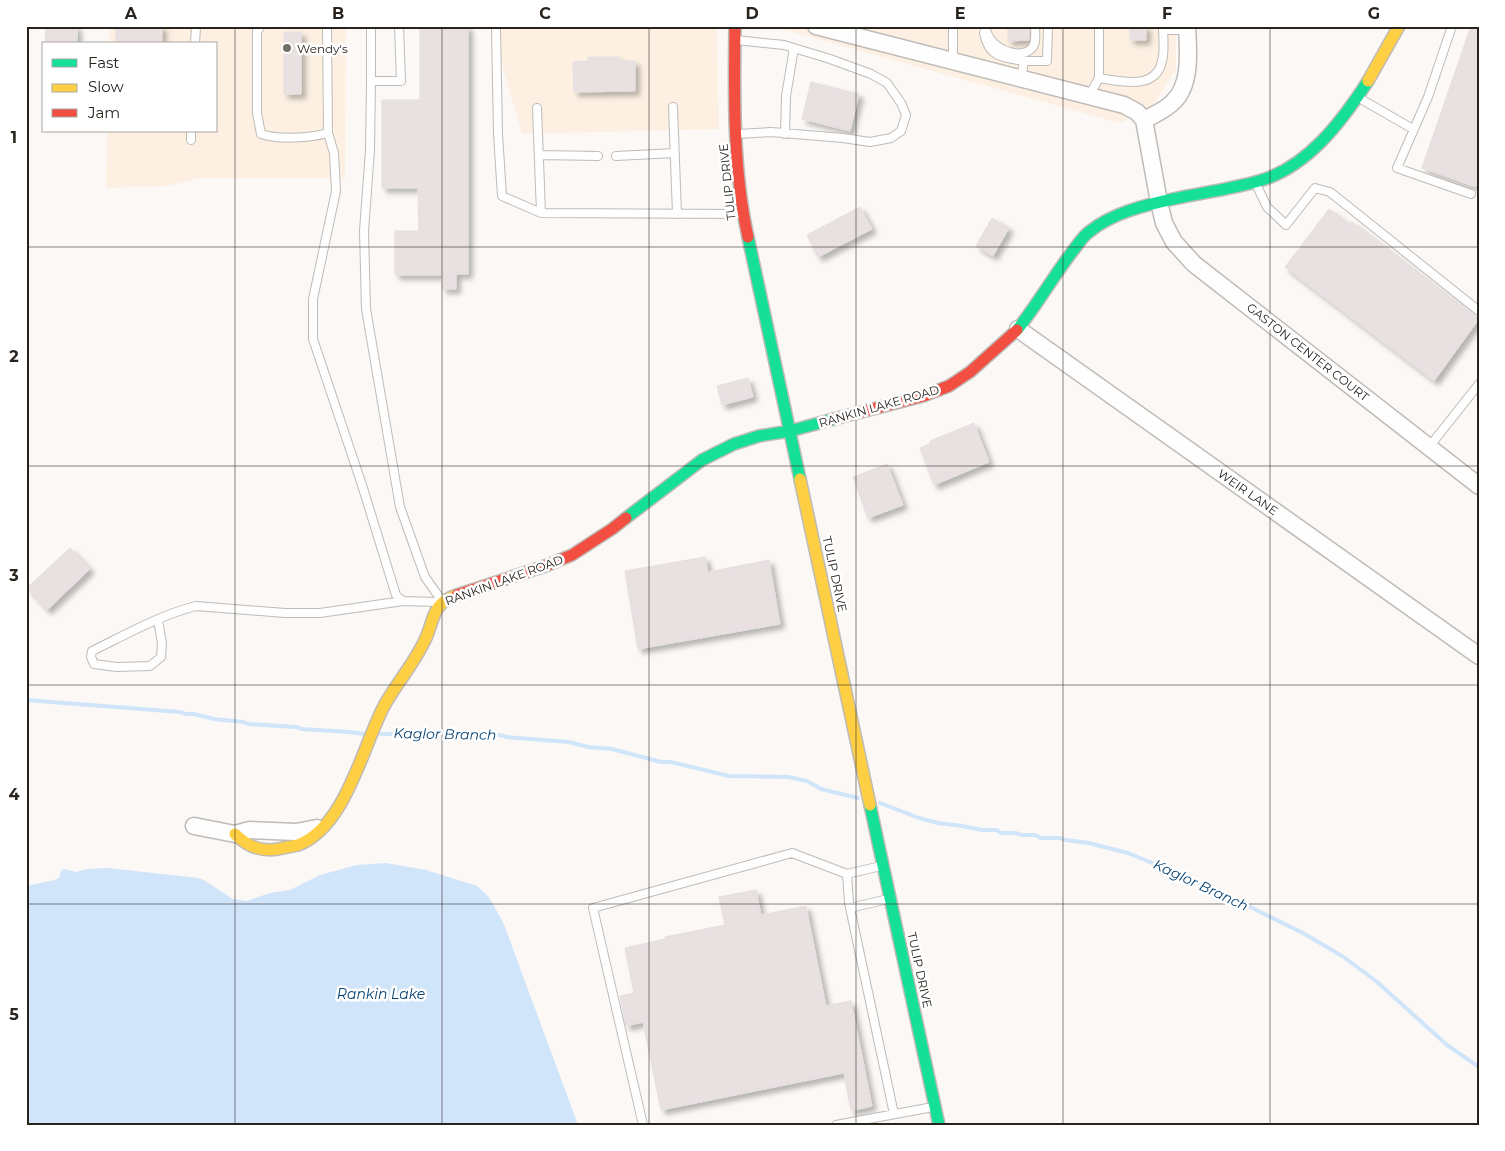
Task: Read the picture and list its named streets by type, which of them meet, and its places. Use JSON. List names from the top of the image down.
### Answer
{
  "streets": {
    "street": [
      "TULIP DRIVE",
      "GASTON CENTER COURT",
      "RANKIN LAKE ROAD",
      "WEIR LANE"
    ]
  },
  "crossings": [
    ["TULIP DRIVE", "RANKIN LAKE ROAD"],
    ["GASTON CENTER COURT", "RANKIN LAKE ROAD"],
    ["RANKIN LAKE ROAD", "WEIR LANE"]
  ],
  "water": ["Kaglor Branch", "Rankin Lake"],
  "places": ["Wendy's"],
  "legend": ["Fast", "Slow", "Jam"],
  "grid": {
    "columns": [
      "A",
      "B",
      "C",
      "D",
      "E",
      "F",
      "G"
    ],
    "rows": [
      "1",
      "2",
      "3",
      "4",
      "5"
    ]
  }
}
